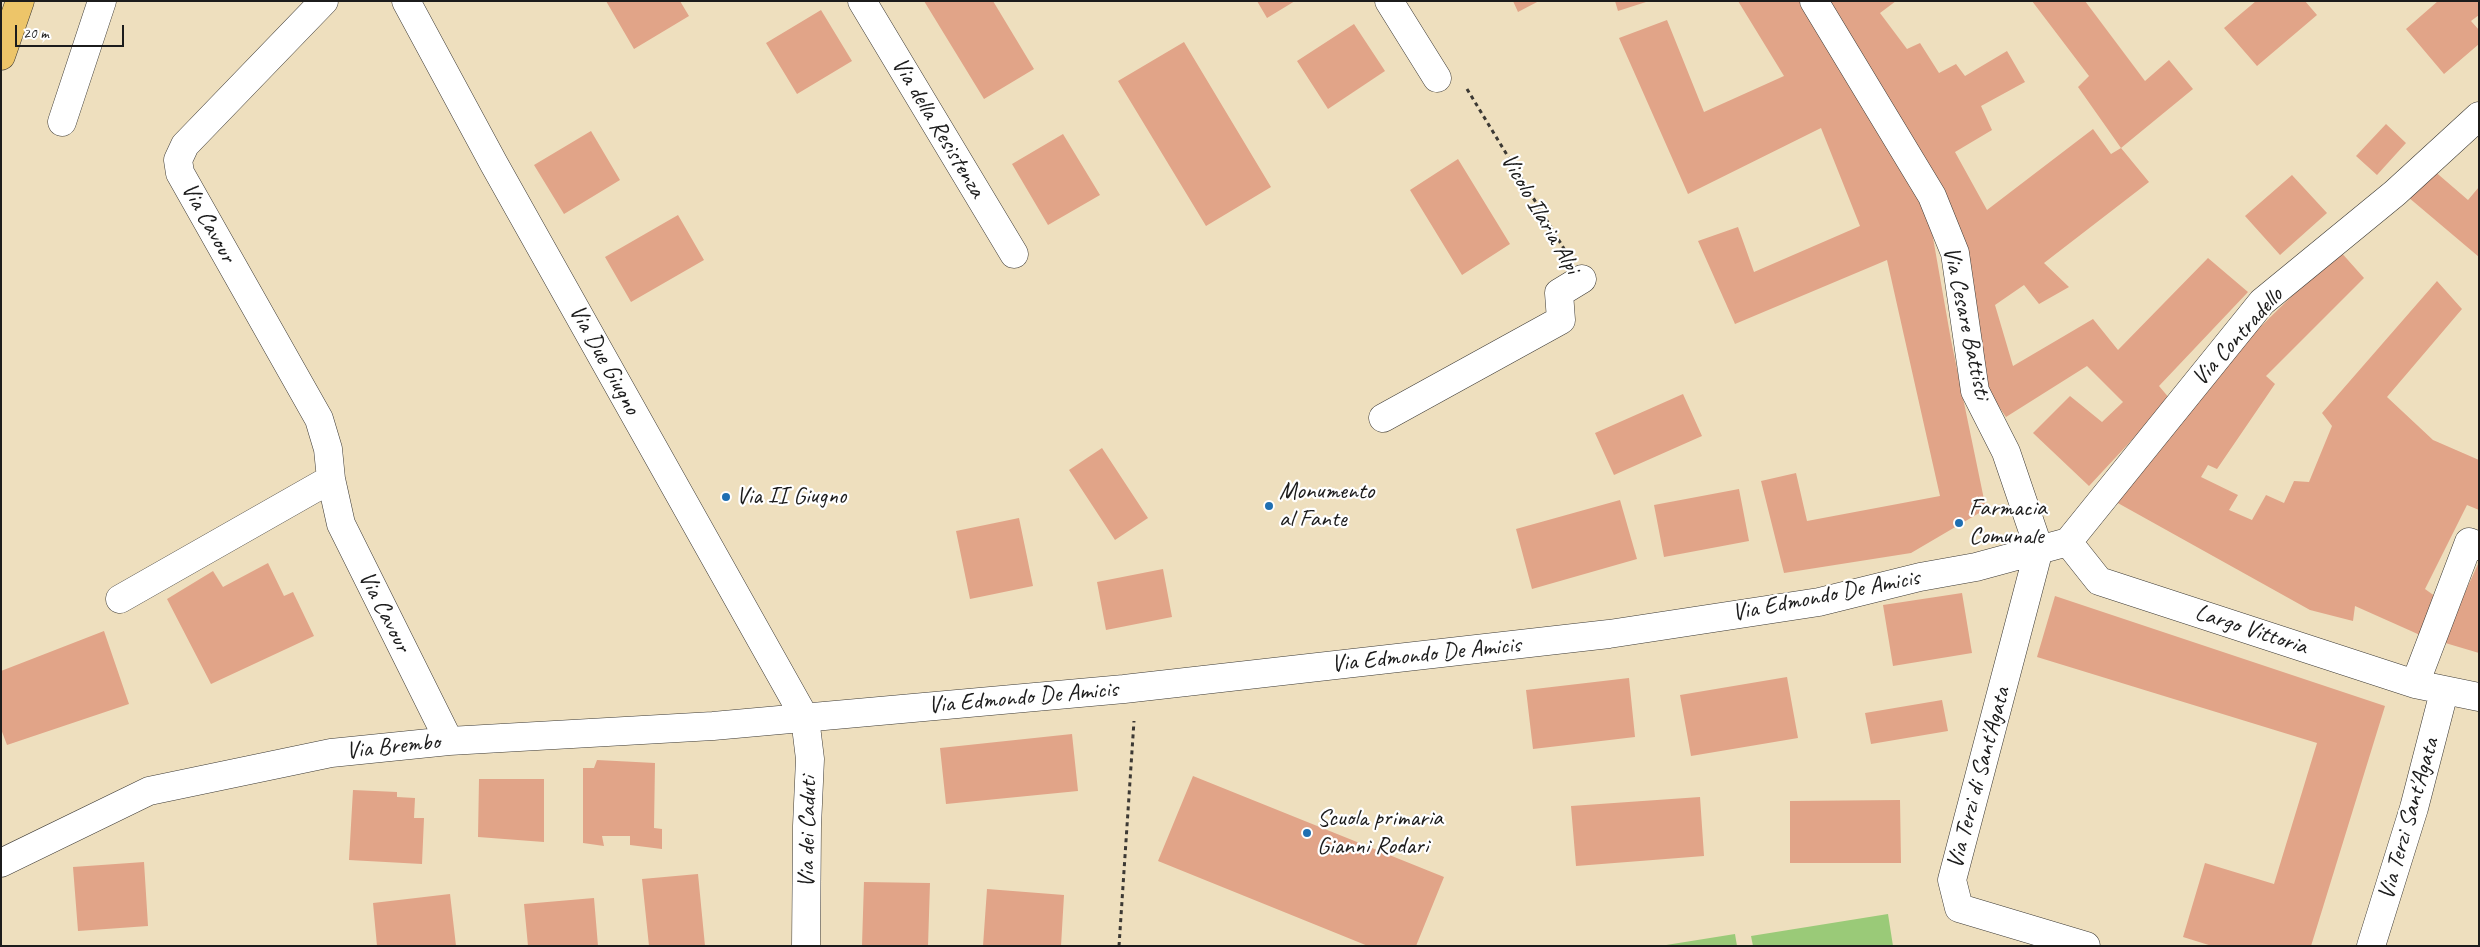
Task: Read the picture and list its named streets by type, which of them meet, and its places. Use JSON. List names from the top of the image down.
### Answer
{
  "streets": {
    "street": [
      "Via della Resistenza",
      "Vicolo Ilaria Alpi",
      "Via Cavour",
      "Via Cesare Battisti",
      "Via Contradello",
      "Via Due Giugno",
      "Via Edmondo De Amicis",
      "Largo Vittoria",
      "Via Brembo",
      "Via Terzi di Sant'Agata",
      "Via Terzi Sant'Agata",
      "Via dei Caduti"
    ]
  },
  "crossings": [
    ["Via Cavour", "Via Brembo"],
    ["Via Cesare Battisti", "Via Edmondo De Amicis"],
    ["Via Cesare Battisti", "Via Terzi di Sant'Agata"],
    ["Via Contradello", "Largo Vittoria"],
    ["Via Due Giugno", "Via Edmondo De Amicis"],
    ["Via Due Giugno", "Via Brembo"],
    ["Via Due Giugno", "Via dei Caduti"],
    ["Via Edmondo De Amicis", "Via Brembo"],
    ["Via Edmondo De Amicis", "Via Terzi di Sant'Agata"],
    ["Via Edmondo De Amicis", "Via dei Caduti"],
    ["Largo Vittoria", "Via Terzi Sant'Agata"],
    ["Via Brembo", "Via dei Caduti"]
  ],
  "places": [
    "Via II Giugno",
    "Monumento al Fante",
    "Farmacia Comunale",
    "Scuola primaria Gianni Rodari"
  ],
  "scale_bar": "20 m"
}
